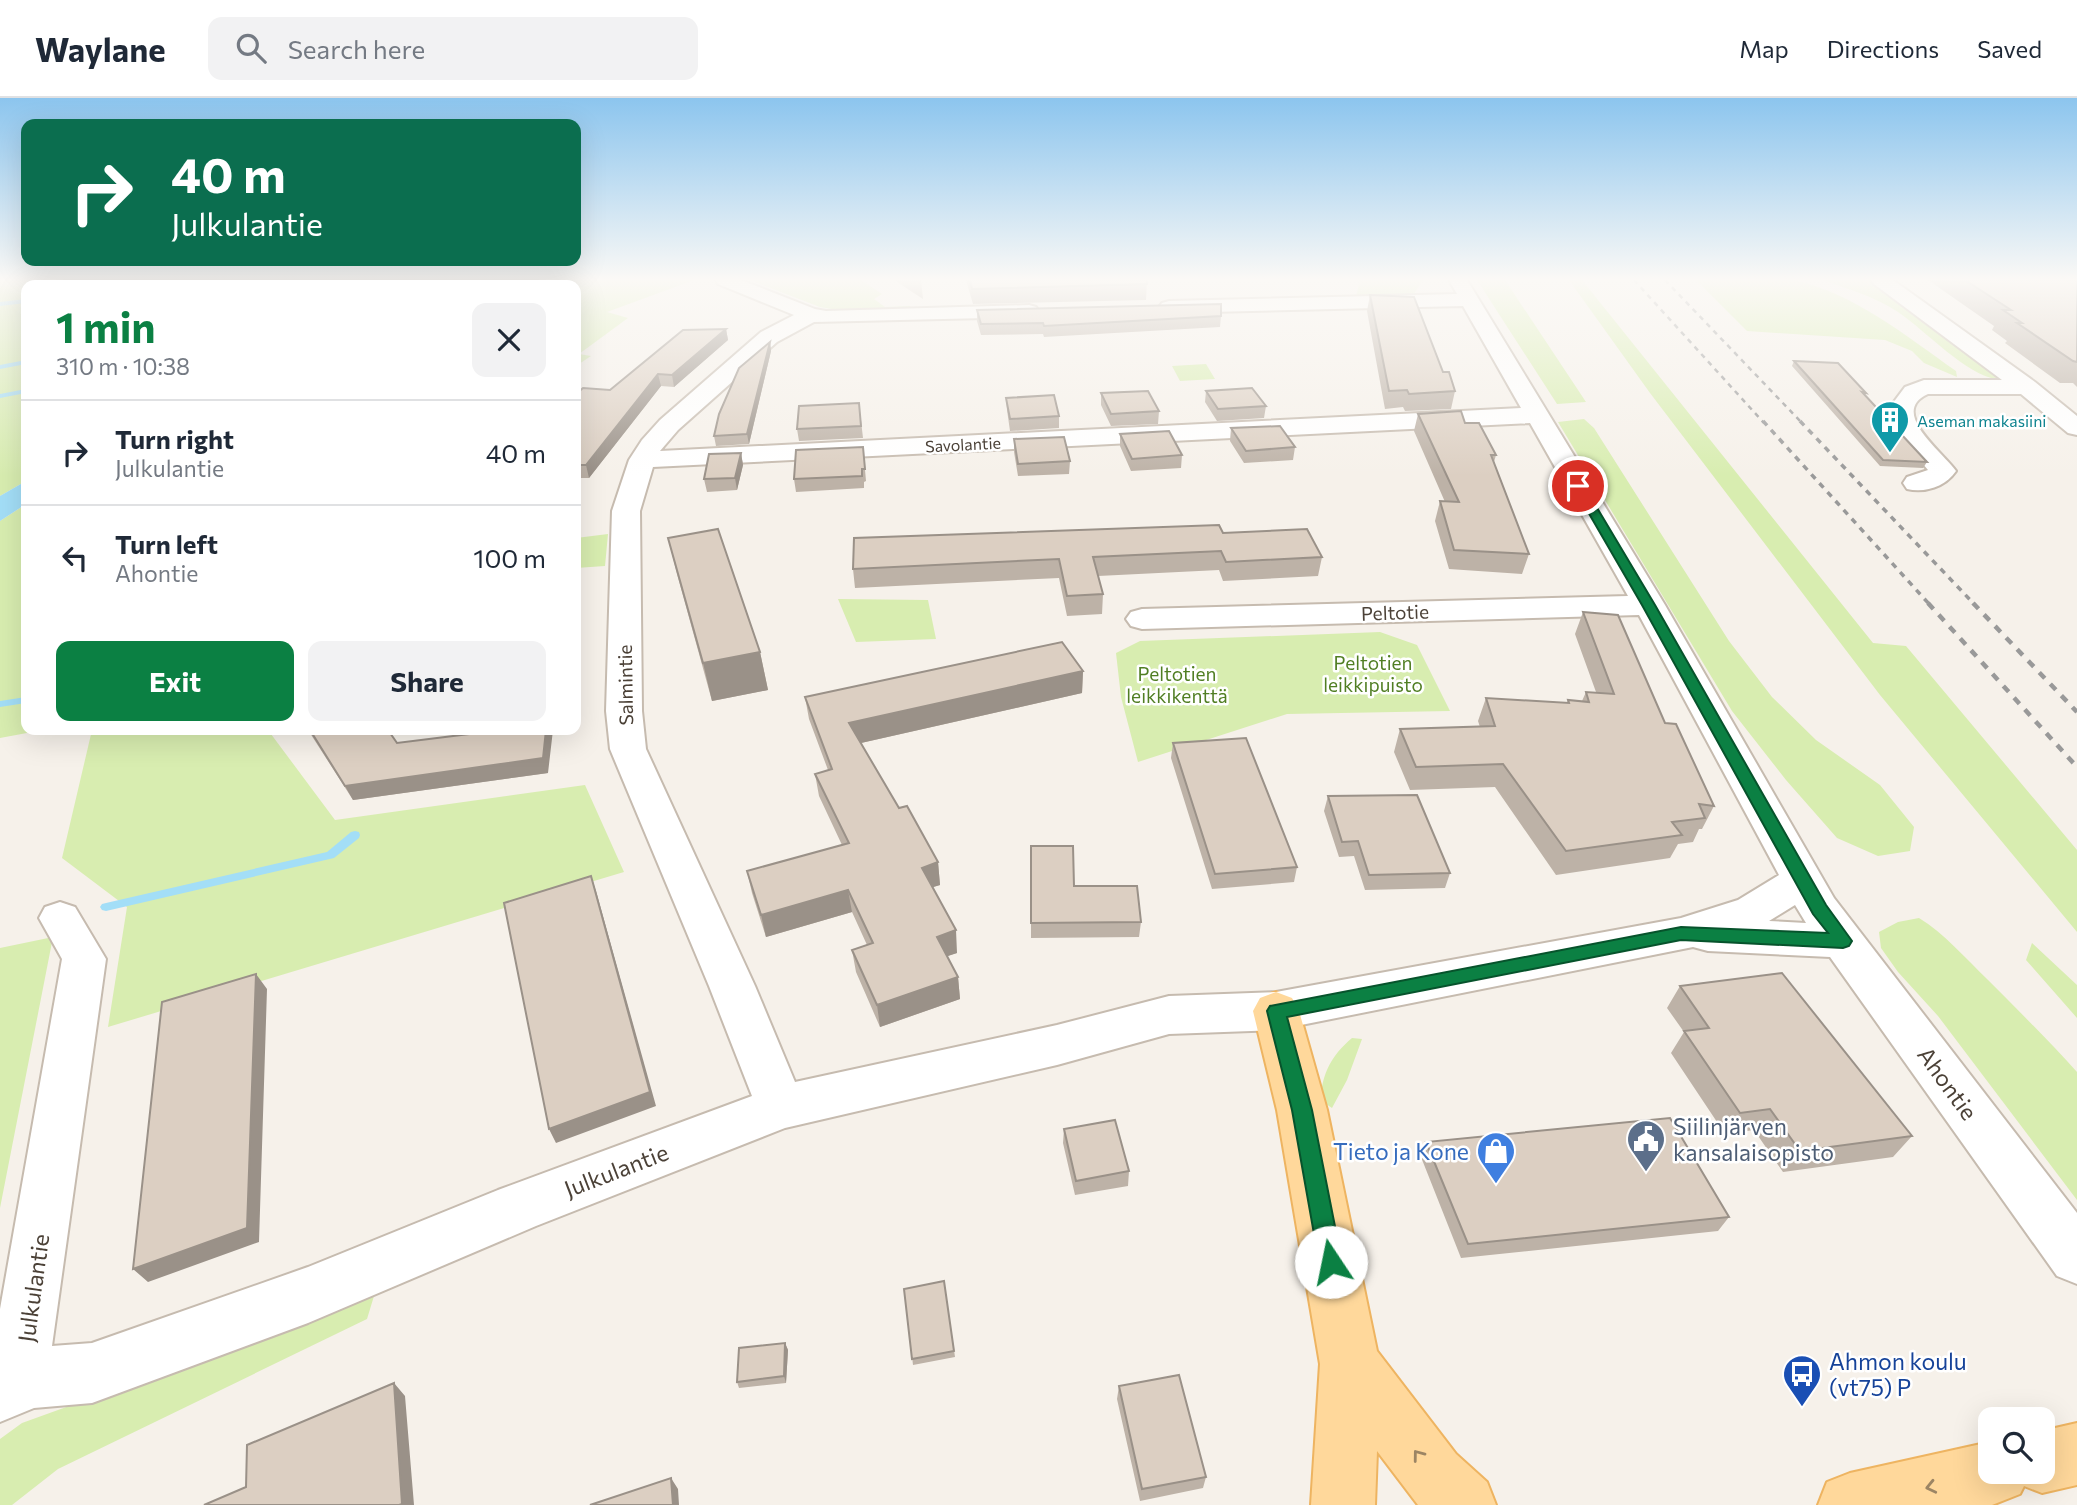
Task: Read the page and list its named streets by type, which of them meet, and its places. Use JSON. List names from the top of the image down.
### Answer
{
  "streets": {
    "street": [
      "Savolantie",
      "Peltotie",
      "Salmintie",
      "Ahontie",
      "Julkulantie"
    ]
  },
  "crossings": [
    ["Savolantie", "Salmintie"],
    ["Savolantie", "Ahontie"],
    ["Peltotie", "Ahontie"],
    ["Salmintie", "Julkulantie"],
    ["Ahontie", "Julkulantie"]
  ],
  "parks": ["Peltotien leikkipuisto", "Peltotien leikkikenttä"],
  "places": {
    "building": ["Aseman makasiini"],
    "public building": ["Siilinjärven kansalaisopisto"],
    "shop": ["Tieto ja Kone"],
    "bus stop": ["Ahmon koulu (vt75) P"]
  },
  "page": {
    "header": "Waylane",
    "search": "Search here",
    "nav": ["Map", "Directions", "Saved"],
    "turn": ["40 m", "Julkulantie"],
    "heading": ["1 min", "310 m · 10:38"],
    "list": [
      {
        "name": "Turn right",
        "note": "Julkulantie",
        "value": "40 m"
      },
      {
        "name": "Turn left",
        "note": "Ahontie",
        "value": "100 m"
      }
    ],
    "buttons": ["Exit", "Share"]
  }
}
